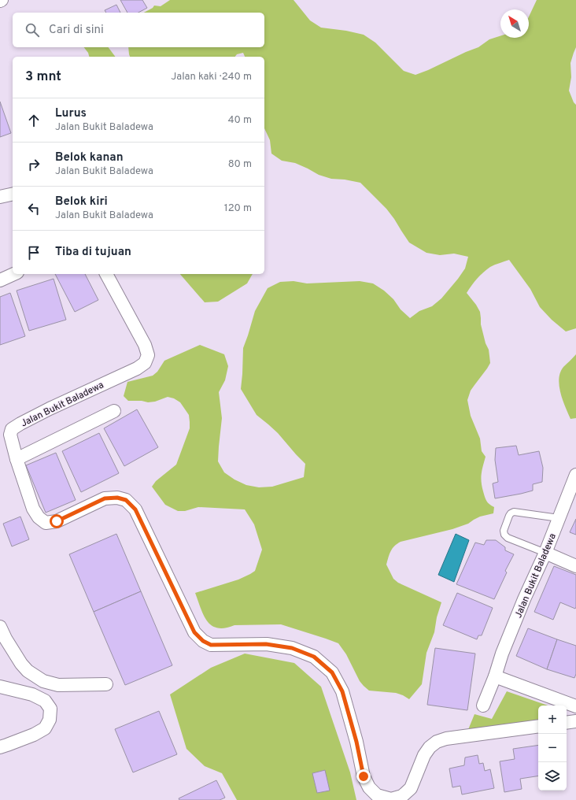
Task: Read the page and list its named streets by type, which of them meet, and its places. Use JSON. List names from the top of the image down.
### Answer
{
  "streets": {
    "street": ["Jalan Bukit Baladewa"]
  },
  "north": "top left",
  "page": {
    "search": "Cari di sini",
    "heading": ["3 mnt", "Jalan kaki · 240 m"],
    "list": [
      ["Lurus", "Jalan Bukit Baladewa", "40 m"],
      ["Belok kanan", "Jalan Bukit Baladewa", "80 m"],
      ["Belok kiri", "Jalan Bukit Baladewa", "120 m"],
      "Tiba di tujuan"
    ],
    "map_buttons": ["+", "−"]
  }
}
